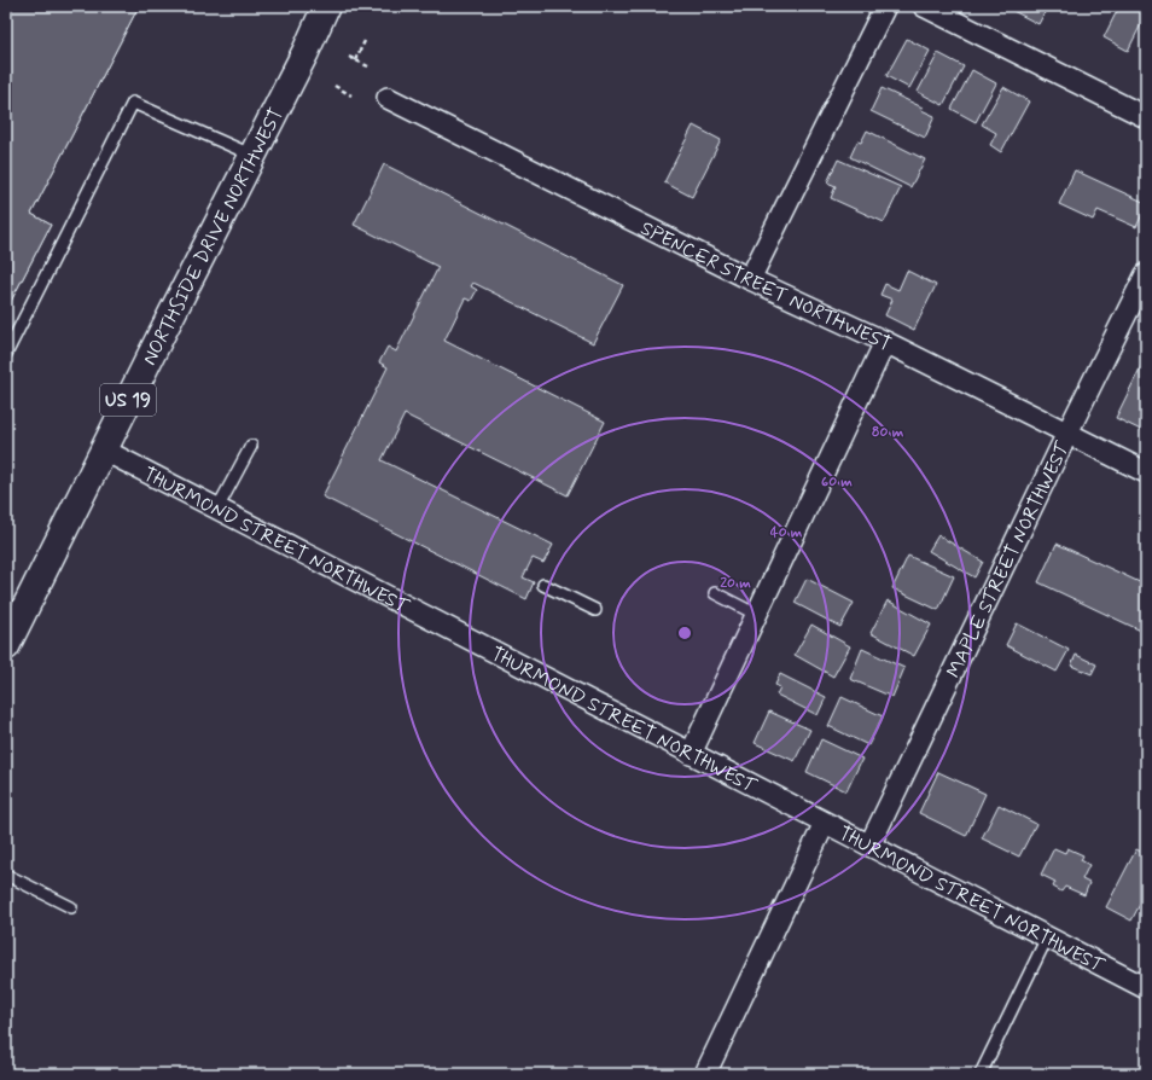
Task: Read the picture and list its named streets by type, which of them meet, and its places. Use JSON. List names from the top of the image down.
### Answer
{
  "streets": {
    "main road": ["NORTHSIDE DRIVE NORTHWEST", "US 19"],
    "street": ["SPENCER STREET NORTHWEST", "THURMOND STREET NORTHWEST", "MAPLE STREET NORTHWEST"]
  },
  "crossings": [
    ["NORTHSIDE DRIVE NORTHWEST", "THURMOND STREET NORTHWEST"],
    ["SPENCER STREET NORTHWEST", "MAPLE STREET NORTHWEST"],
    ["THURMOND STREET NORTHWEST", "MAPLE STREET NORTHWEST"]
  ],
  "rings": [
    "80 m",
    "60 m",
    "40 m",
    "20 m"
  ]
}
